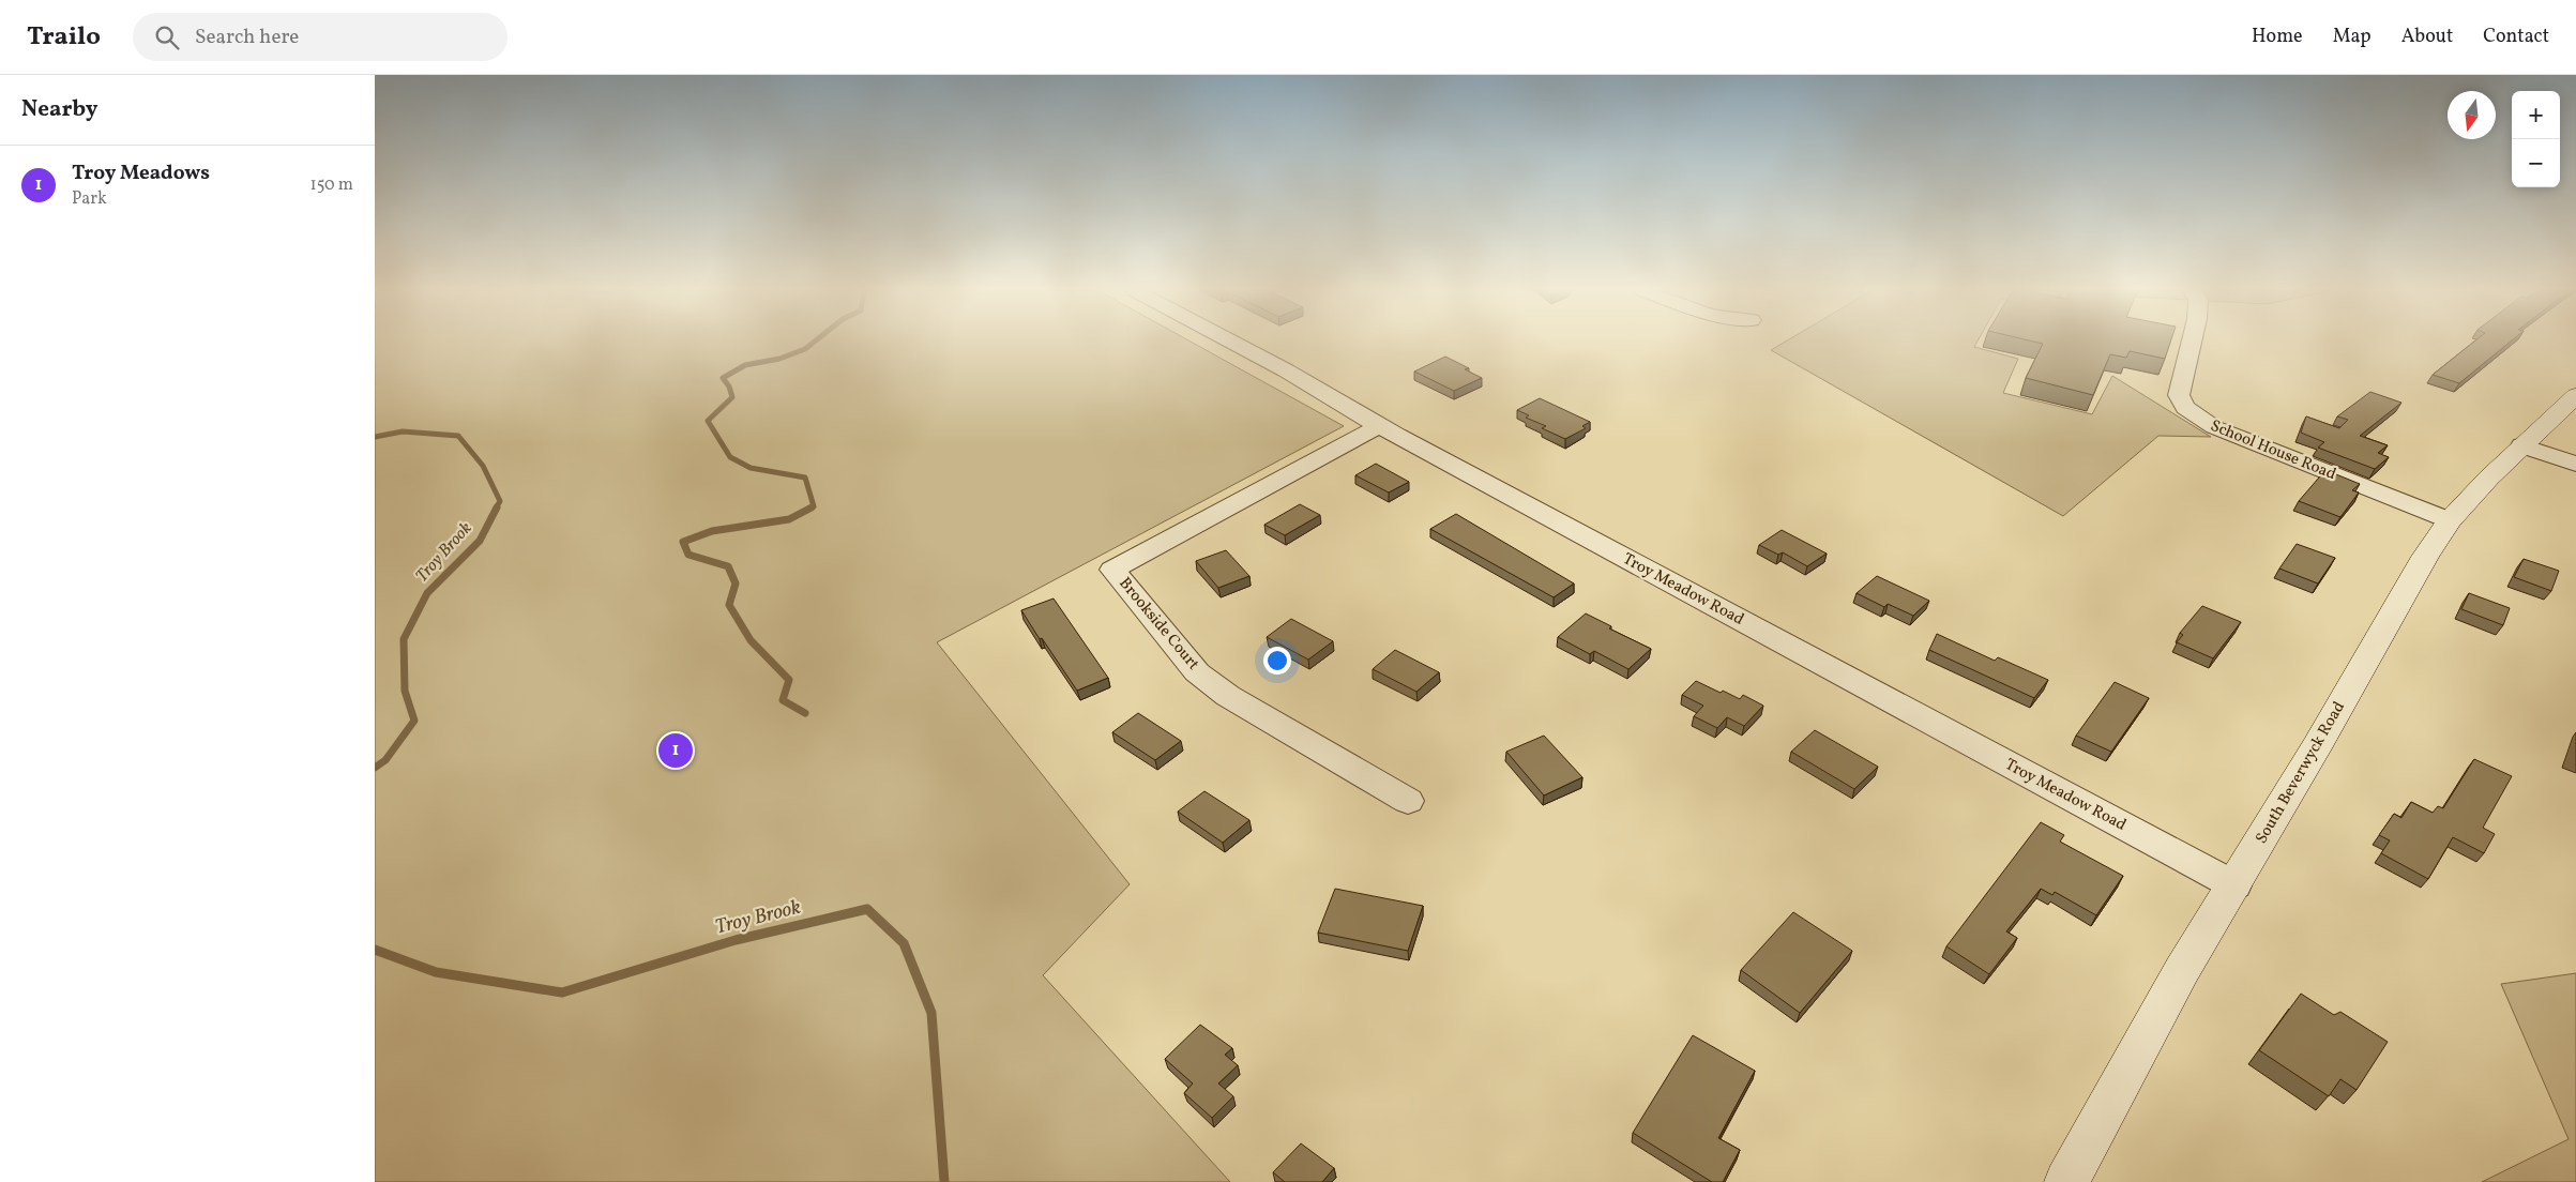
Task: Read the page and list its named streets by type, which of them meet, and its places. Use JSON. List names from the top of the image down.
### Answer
{
  "streets": {
    "main road": ["South Beverwyck Road"],
    "street": ["School House Road", "Troy Meadow Road", "Brookside Court"]
  },
  "crossings": [
    ["School House Road", "South Beverwyck Road"],
    ["Troy Meadow Road", "Brookside Court"],
    ["Troy Meadow Road", "South Beverwyck Road"]
  ],
  "water": ["Troy Brook"],
  "north": "bottom",
  "page": {
    "header": "Trailo",
    "search": "Search here",
    "nav": [
      "Home",
      "Map",
      "About",
      "Contact"
    ],
    "heading": "Nearby",
    "map_buttons": ["+", "−"],
    "list": [
      {
        "mark": "1",
        "name": "Troy Meadows",
        "note": "Park",
        "value": "150 m"
      }
    ],
    "pins": "1"
  }
}
